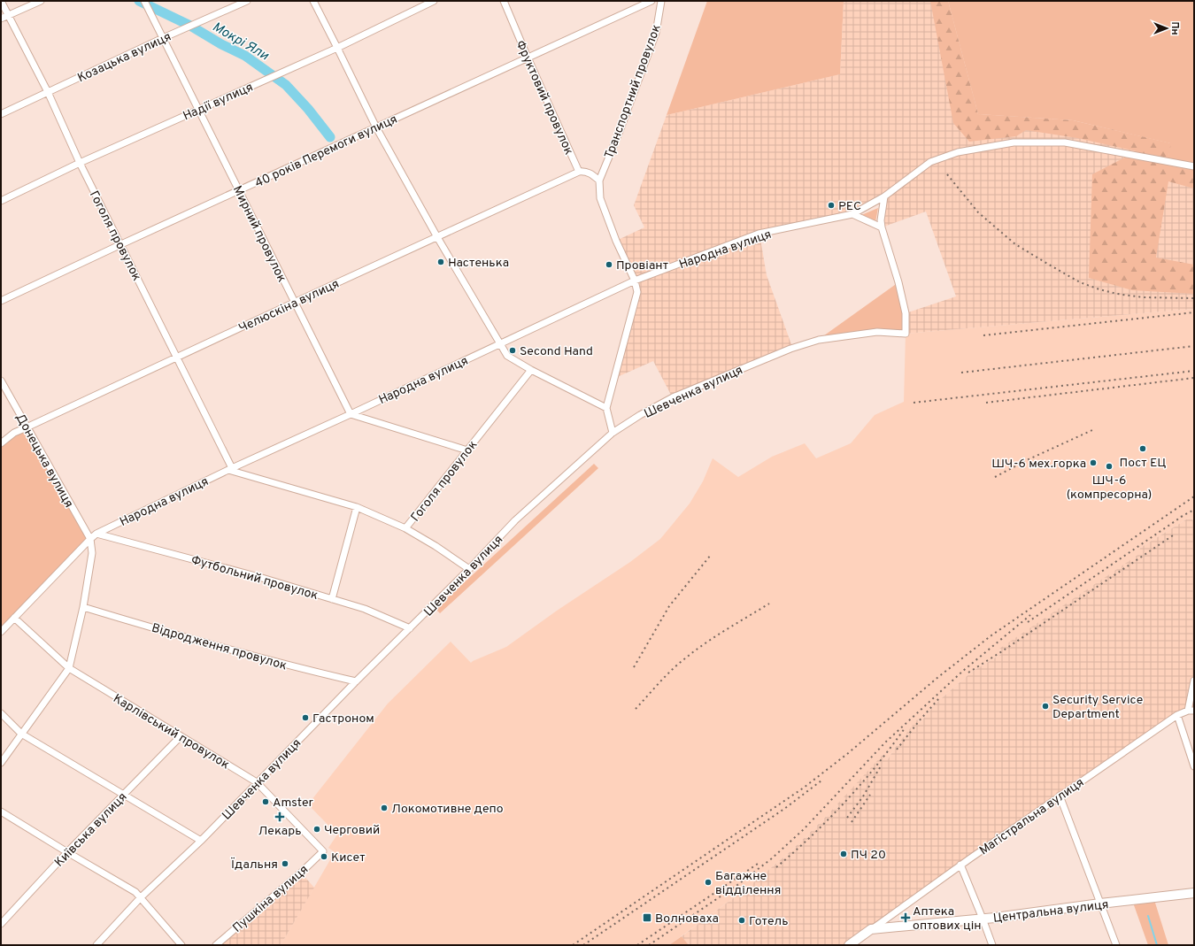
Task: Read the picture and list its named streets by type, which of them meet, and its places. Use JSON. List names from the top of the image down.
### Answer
{
  "streets": {
    "main road": ["Центральна вулиця"],
    "street": [
      "Козацька вулиця",
      "Транспортний провулок",
      "Фруктовий провулок",
      "Надії вулиця",
      "40 років Перемоги вулиця",
      "Мирний провулок",
      "Гоголя провулок",
      "Народна вулиця",
      "Челюскіна вулиця",
      "Шевченка вулиця",
      "Донецька вулиця",
      "Футбольний провулок",
      "Відродження провулок",
      "Карлівський провулок",
      "Магістральна вулиця",
      "Київська вулиця",
      "Пушкіна вулиця"
    ]
  },
  "crossings": [
    ["Козацька вулиця", "Мирний провулок"],
    ["Козацька вулиця", "Гоголя провулок"],
    ["Фруктовий провулок", "40 років Перемоги вулиця"],
    ["Фруктовий провулок", "Челюскіна вулиця"],
    ["Надії вулиця", "Мирний провулок"],
    ["Надії вулиця", "Гоголя провулок"],
    ["40 років Перемоги вулиця", "Мирний провулок"],
    ["40 років Перемоги вулиця", "Гоголя провулок"],
    ["Мирний провулок", "Народна вулиця"],
    ["Мирний провулок", "Челюскіна вулиця"],
    ["Гоголя провулок", "Народна вулиця"],
    ["Гоголя провулок", "Челюскіна вулиця"],
    ["Народна вулиця", "Донецька вулиця"],
    ["Народна вулиця", "Футбольний провулок"],
    ["Народна вулиця", "Карлівський провулок"],
    ["Челюскіна вулиця", "Донецька вулиця"],
    ["Шевченка вулиця", "Футбольний провулок"],
    ["Шевченка вулиця", "Відродження провулок"],
    ["Шевченка вулиця", "Карлівський провулок"],
    ["Карлівський провулок", "Київська вулиця"],
    ["Карлівський провулок", "Пушкіна вулиця"],
    ["Магістральна вулиця", "Центральна вулиця"]
  ],
  "water": ["Мокрі Яли"],
  "places": {
    "other": [
      "РЕС",
      "Настенька",
      "Провіант",
      "Second Hand",
      "Пост ЕЦ",
      "ШЧ-6 мех.горка",
      "ШЧ-6 (компресорна)",
      "Security Service Department",
      "Гастроном",
      "Amster",
      "Локомотивне депо",
      "Черговий",
      "ПЧ 20",
      "Кисет",
      "Їдальня",
      "Багажне відділення",
      "Готель"
    ],
    "health": ["Лекарь", "Аптека оптових цін"],
    "transit": ["Волноваха"]
  },
  "north": "right"
}
